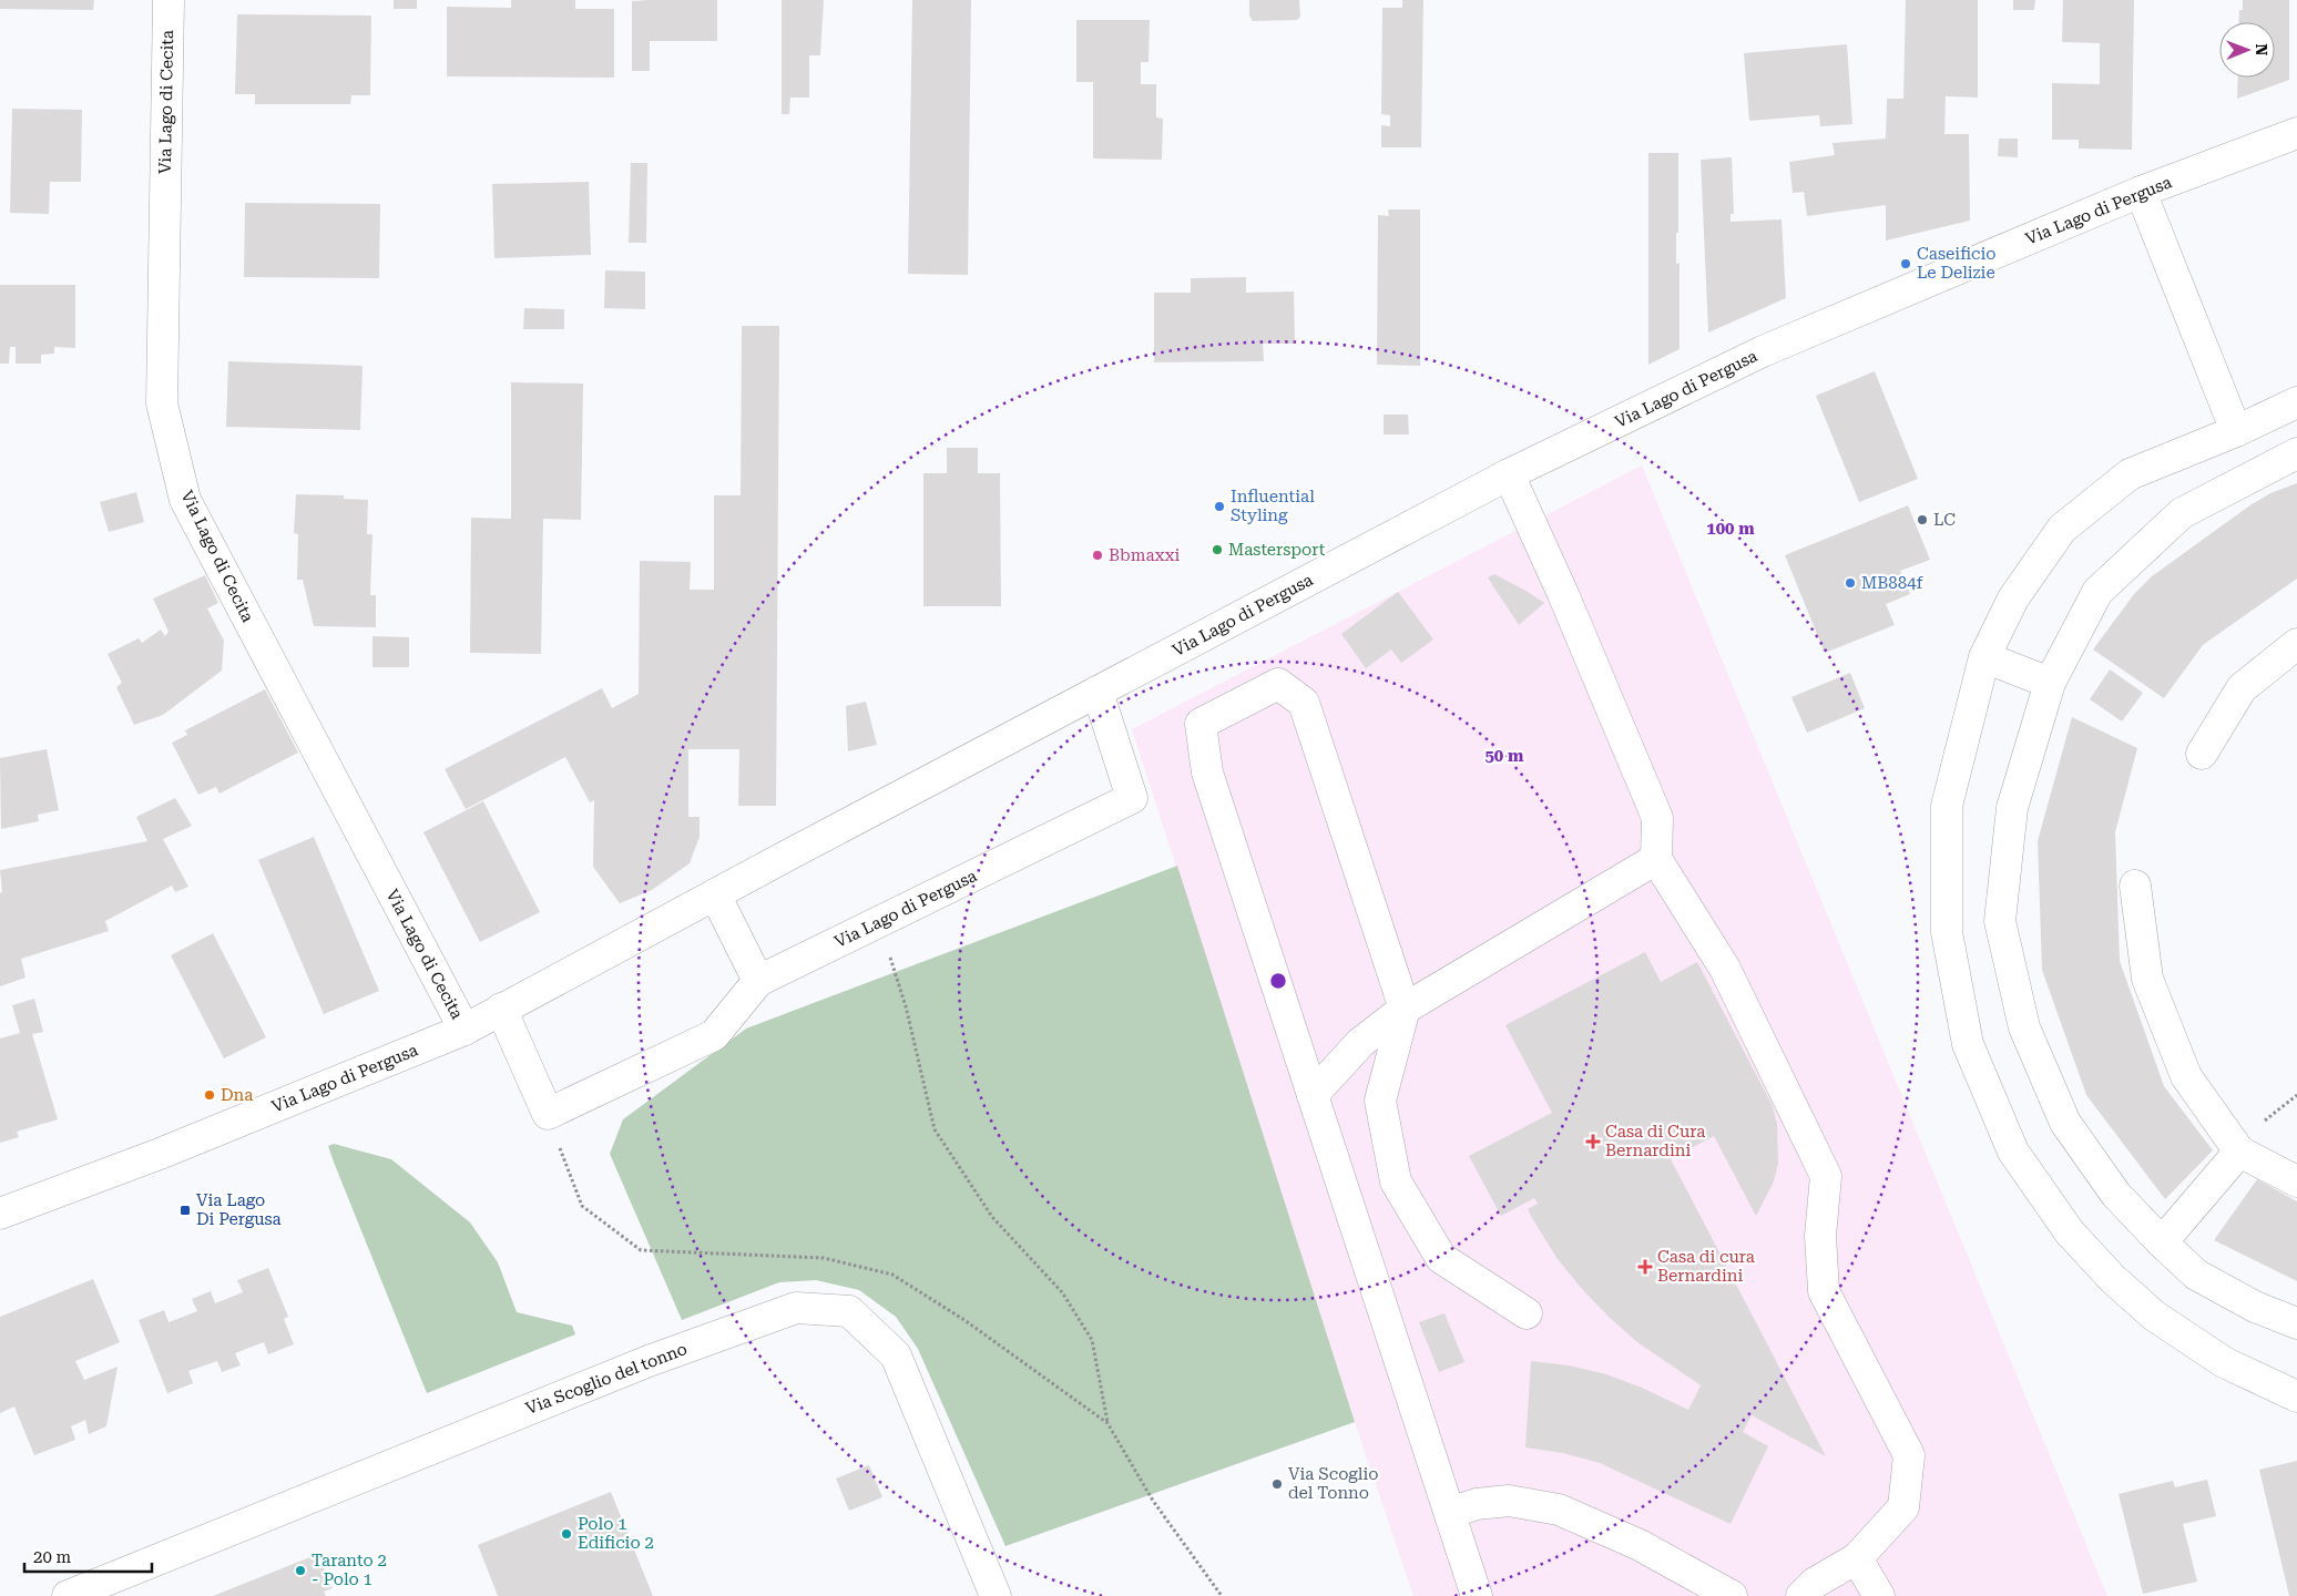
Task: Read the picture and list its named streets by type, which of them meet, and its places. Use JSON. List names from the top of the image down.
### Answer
{
  "streets": {
    "street": ["Via Lago di Cecita", "Via Lago di Pergusa", "Via Scoglio del tonno"]
  },
  "crossings": [
    ["Via Lago di Cecita", "Via Lago di Pergusa"]
  ],
  "places": {
    "other": [
      "Caseificio Le Delizie",
      "Influential Styling",
      "LC",
      "Mastersport",
      "Bbmaxxi",
      "MB884f",
      "Dna",
      "Via Scoglio del Tonno",
      "Polo 1 Edificio 2",
      "Taranto 2 - Polo 1"
    ],
    "health": ["Casa di Cura Bernardini", "Casa di cura Bernardini"],
    "transit": ["Via Lago Di Pergusa"]
  },
  "scale_bar": "20 m",
  "north": "right",
  "rings": ["100 m", "50 m"]
}
